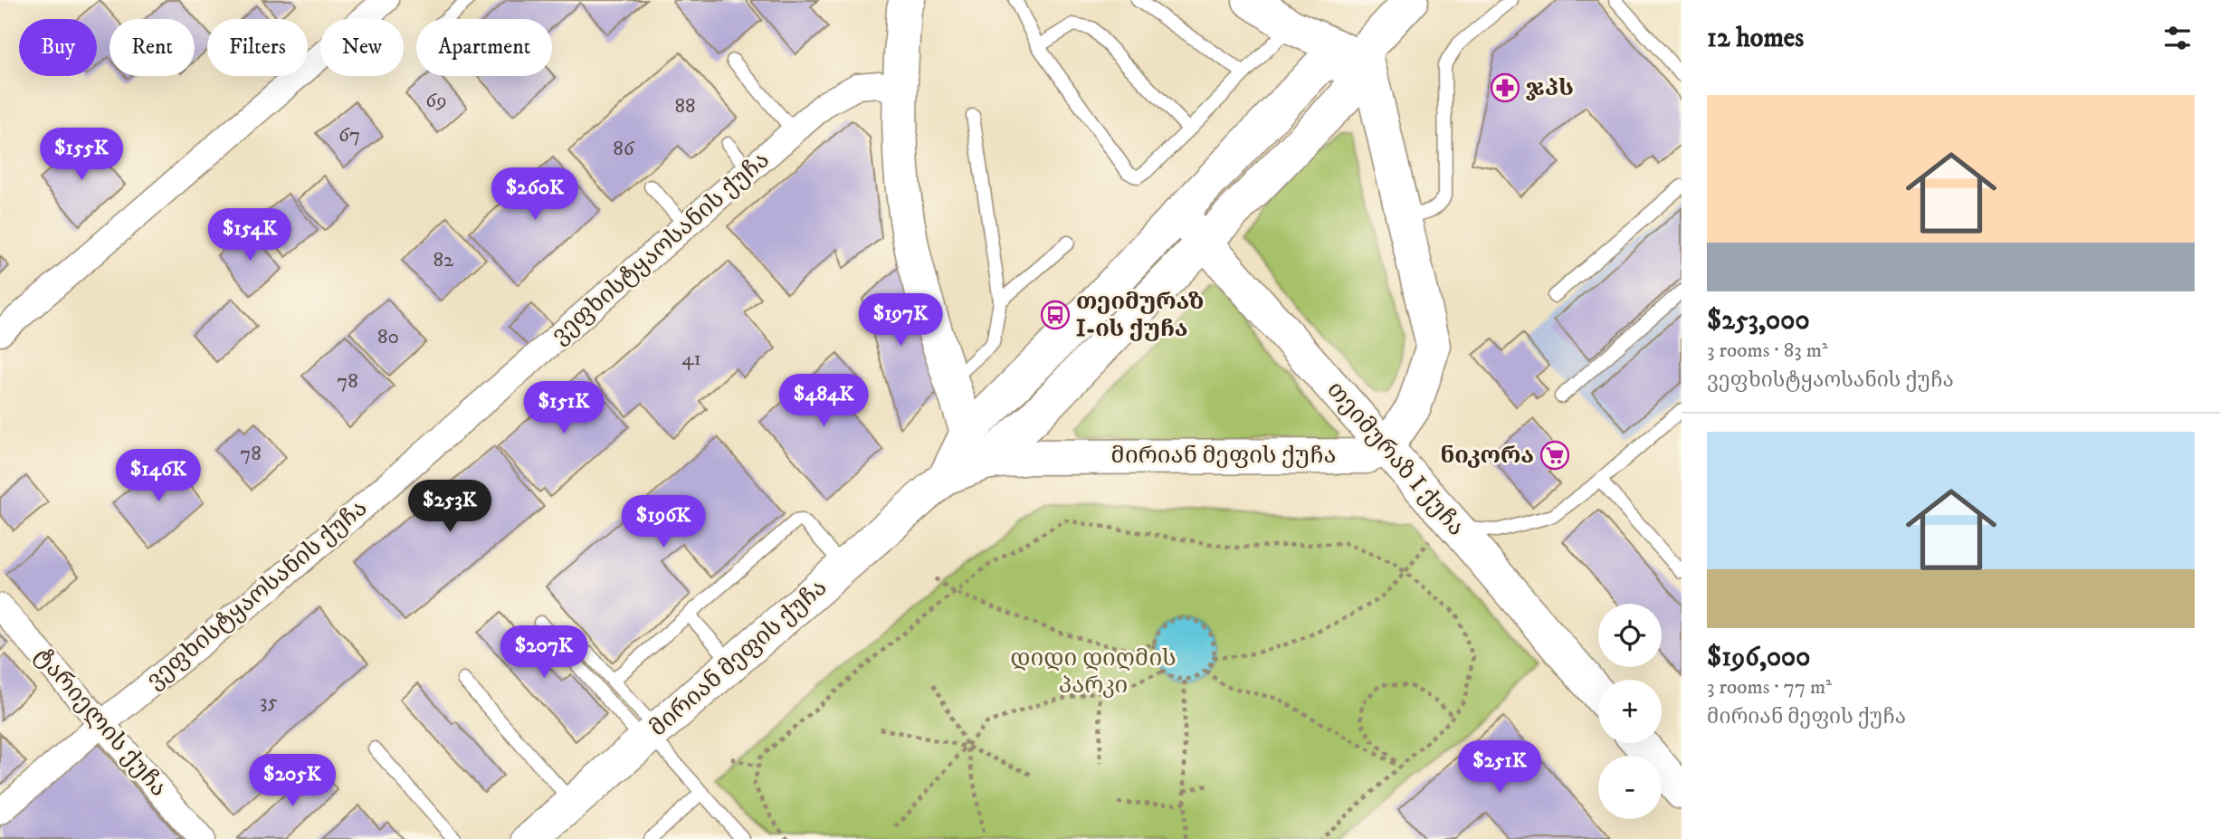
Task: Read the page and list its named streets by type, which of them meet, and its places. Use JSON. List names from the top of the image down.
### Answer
{
  "streets": {
    "main road": ["მირიან მეფის ქუჩა", "თეიმურაზ I ქუჩა"],
    "street": ["ვეფხისტყაოსანის ქუჩა", "ტარიელის ქუჩა"]
  },
  "crossings": [
    ["ვეფხისტყაოსანის ქუჩა", "ტარიელის ქუჩა"],
    ["მირიან მეფის ქუჩა", "თეიმურაზ I ქუჩა"]
  ],
  "parks": ["დიდი დიღმის პარკი"],
  "places": {
    "pharmacy": ["ჯპს"],
    "bus stop": ["თეიმურაზ I-ის ქუჩა"],
    "supermarket": ["ნიკორა"]
  },
  "house_numbers": [
    "69",
    "88",
    "67",
    "86",
    "82",
    "80",
    "41",
    "78",
    "78",
    "35"
  ],
  "page": {
    "heading": "12 homes",
    "chip": [
      "Buy",
      "Rent",
      "Filters",
      "New",
      "Apartment"
    ],
    "list": [
      {
        "name": "$253,000",
        "note": "3 rooms · 83 m² · ვეფხისტყაოსანის ქუჩა"
      },
      {
        "name": "$196,000",
        "note": "3 rooms · 77 m² · მირიან მეფის ქუჩა"
      }
    ],
    "price": [
      "$155K",
      "$260K",
      "$154K",
      "$197K",
      "$484K",
      "$151K",
      "$146K",
      "$253K",
      "$196K",
      "$207K",
      "$251K",
      "$205K"
    ],
    "map_buttons": ["+", "−"]
  }
}
